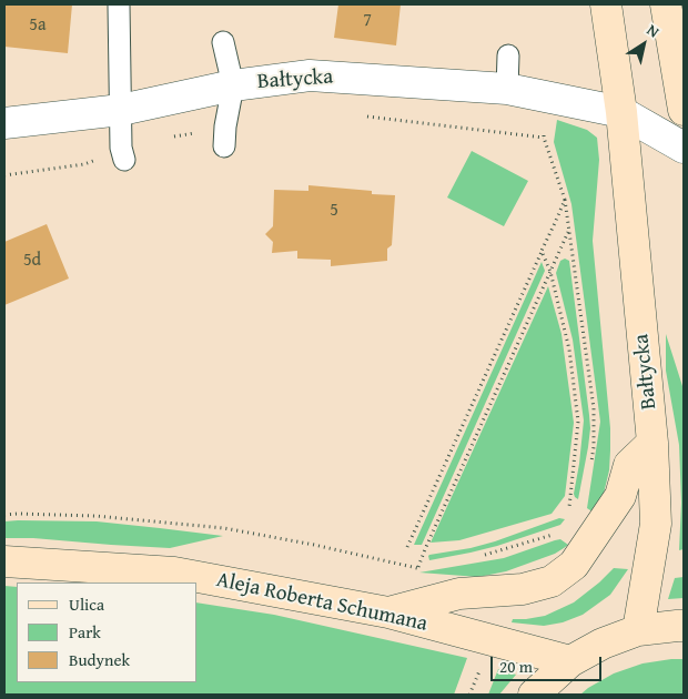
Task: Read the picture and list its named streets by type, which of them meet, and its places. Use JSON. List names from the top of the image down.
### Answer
{
  "streets": {
    "main road": ["Bałtycka", "Aleja Roberta Schumana"]
  },
  "house_numbers": [
    "7",
    "5a",
    "5",
    "5d"
  ],
  "legend": ["Ulica", "Park", "Budynek"],
  "scale_bar": "20 m",
  "north": "top right"
}
